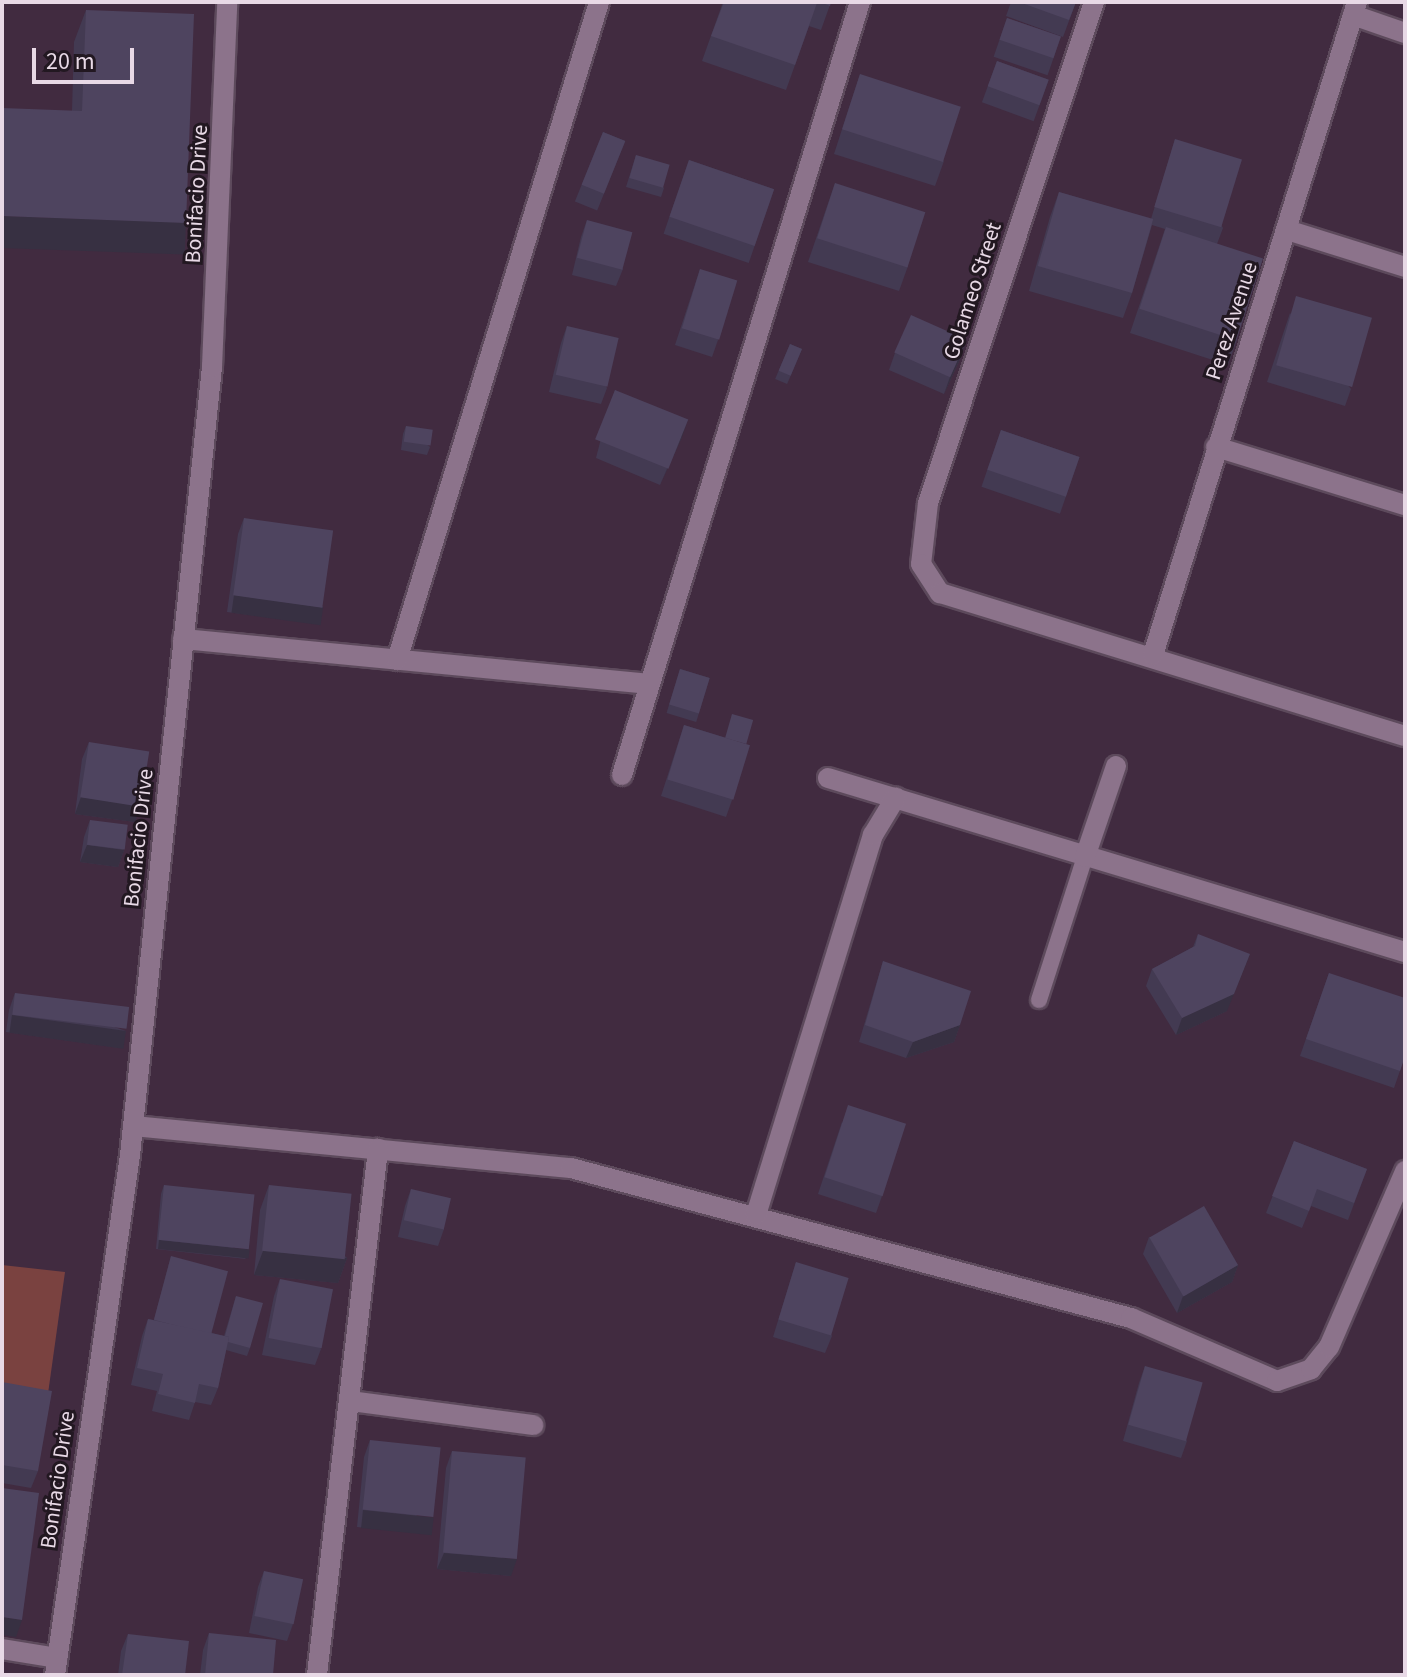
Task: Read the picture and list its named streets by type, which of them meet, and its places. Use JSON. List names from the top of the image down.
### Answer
{
  "streets": {
    "street": ["Bonifacio Drive", "Golameo Street", "Perez Avenue"]
  },
  "crossings": [
    ["Golameo Street", "Perez Avenue"]
  ],
  "scale_bar": "20 m"
}
